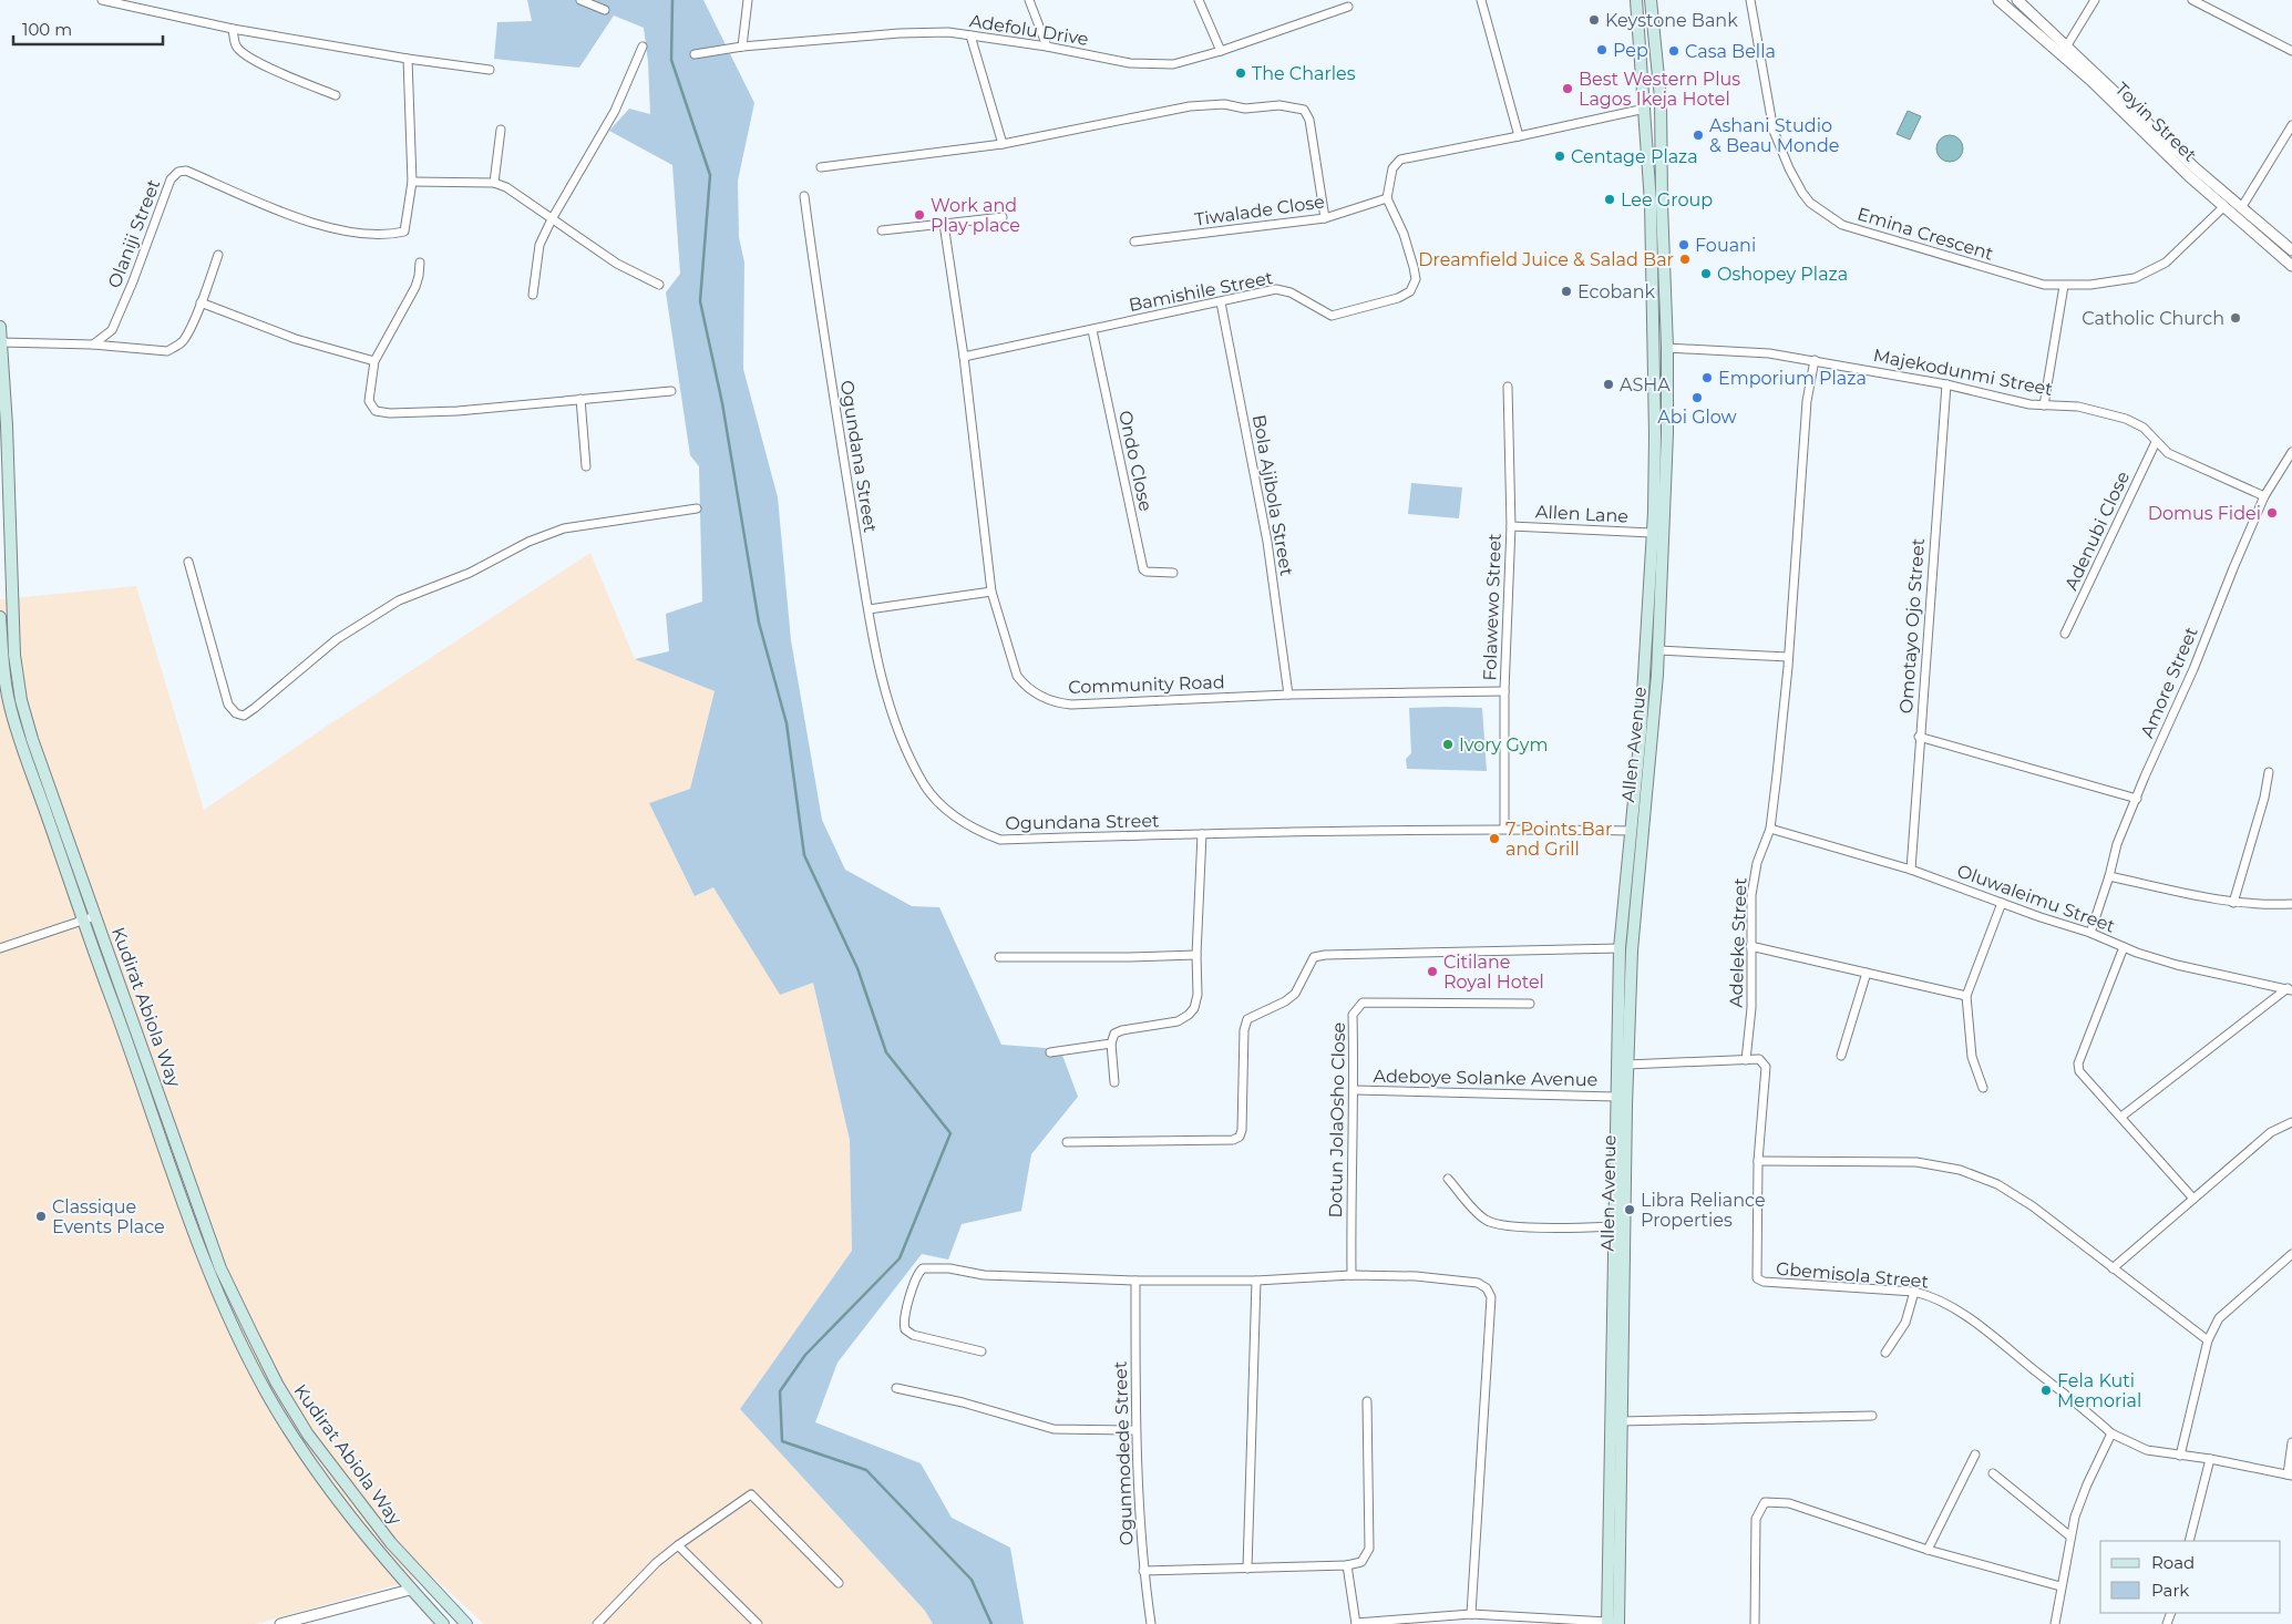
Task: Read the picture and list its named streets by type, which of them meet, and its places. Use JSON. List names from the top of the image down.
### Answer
{
  "streets": {
    "main road": ["Allen Avenue", "Kudirat Abiola Way"],
    "street": [
      "Adefolu Drive",
      "Toyin Street",
      "Tiwalade Close",
      "Olaniji Street",
      "Emina Crescent",
      "Bamishile Street",
      "Majekodunmi Street",
      "Ogundana Street",
      "Ondo Close",
      "Bola Ajibola Street",
      "Allen Lane",
      "Adenubi Close",
      "Folawewo Street",
      "Omotayo Ojo Street",
      "Amore Street",
      "Community Road",
      "Oluwaleimu Street",
      "Adeleke Street",
      "Adeboye Solanke Avenue",
      "Dotun JolaOsho Close",
      "Gbemisola Street",
      "Ogunmodede Street"
    ]
  },
  "crossings": [
    ["Toyin Street", "Emina Crescent"],
    ["Tiwalade Close", "Bamishile Street"],
    ["Bamishile Street", "Ondo Close"],
    ["Bamishile Street", "Bola Ajibola Street"],
    ["Bamishile Street", "Community Road"],
    ["Majekodunmi Street", "Adenubi Close"],
    ["Majekodunmi Street", "Omotayo Ojo Street"],
    ["Majekodunmi Street", "Amore Street"],
    ["Majekodunmi Street", "Allen Avenue"],
    ["Majekodunmi Street", "Adeleke Street"],
    ["Ogundana Street", "Folawewo Street"],
    ["Ogundana Street", "Allen Avenue"],
    ["Bola Ajibola Street", "Community Road"],
    ["Allen Lane", "Folawewo Street"],
    ["Allen Lane", "Allen Avenue"],
    ["Folawewo Street", "Community Road"],
    ["Omotayo Ojo Street", "Oluwaleimu Street"],
    ["Amore Street", "Oluwaleimu Street"],
    ["Allen Avenue", "Adeboye Solanke Avenue"],
    ["Oluwaleimu Street", "Adeleke Street"],
    ["Adeboye Solanke Avenue", "Dotun JolaOsho Close"]
  ],
  "places": [
    "Keystone Bank",
    "Pep",
    "Casa Bella",
    "The Charles",
    "Best Western Plus Lagos Ikeja Hotel",
    "Ashani Studio & Beau Monde",
    "Centage Plaza",
    "Lee Group",
    "Work and Play place",
    "Fouani",
    "Dreamfield Juice & Salad Bar",
    "Oshopey Plaza",
    "Ecobank",
    "Catholic Church",
    "Emporium Plaza",
    "ASHA",
    "Abi Glow",
    "Domus Fidei",
    "Ivory Gym",
    "7 Points Bar and Grill",
    "Citilane Royal Hotel",
    "Libra Reliance Properties",
    "Classique Events Place",
    "Fela Kuti Memorial"
  ],
  "legend": ["Road", "Park"],
  "scale_bar": "100 m"
}
